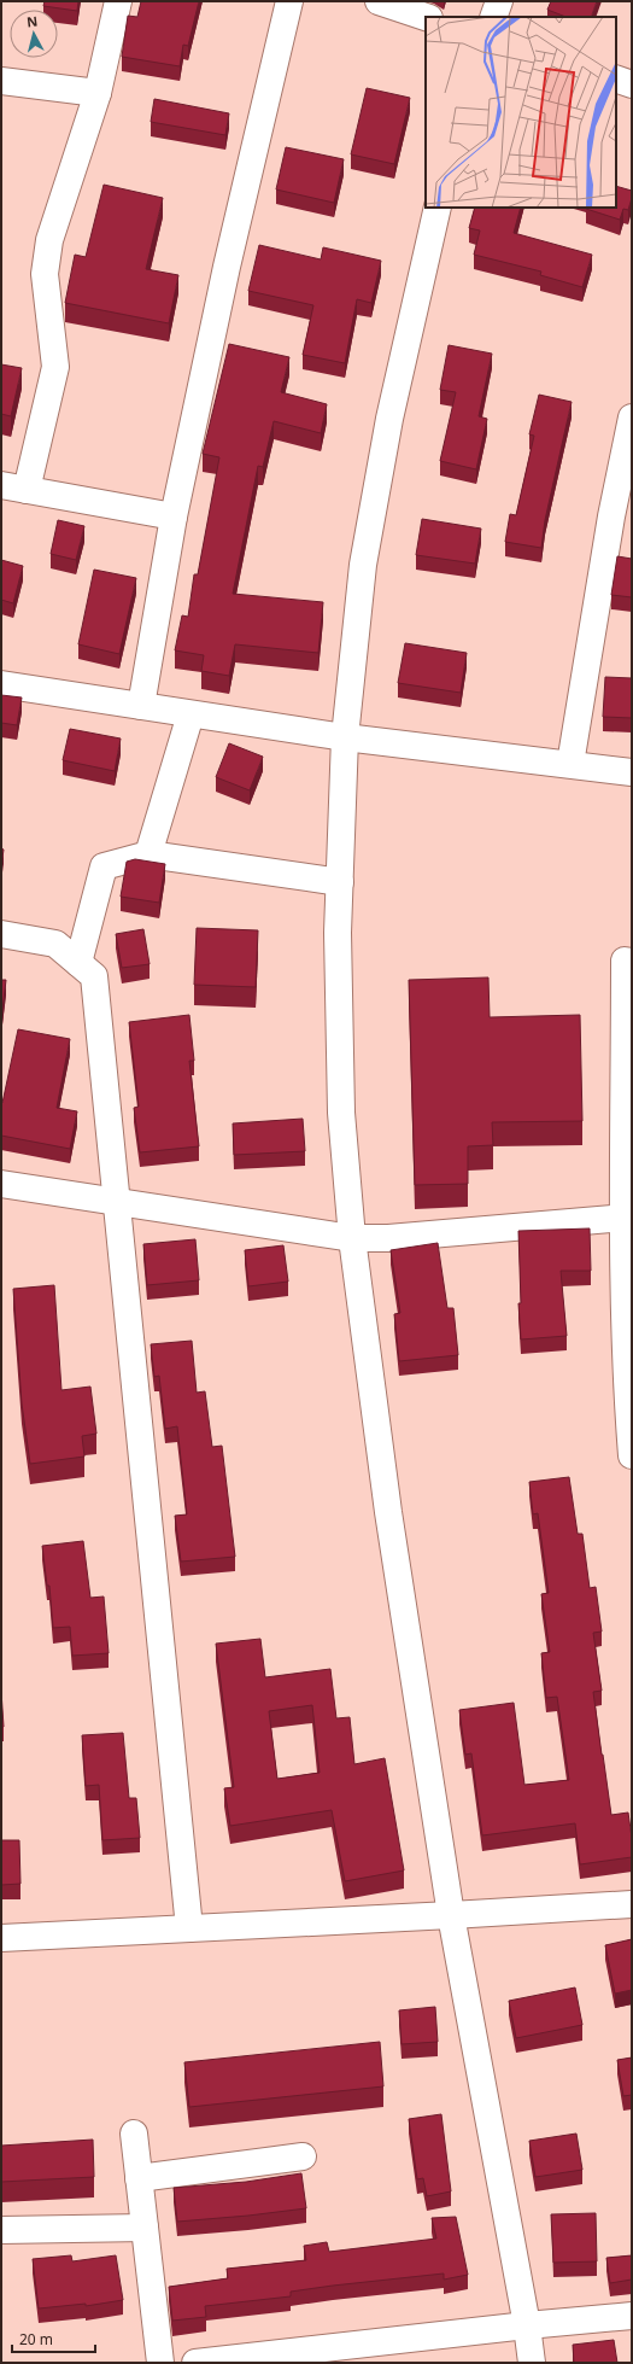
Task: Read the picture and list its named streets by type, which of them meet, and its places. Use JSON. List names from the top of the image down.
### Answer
{
  "scale_bar": "20 m",
  "north": "top"
}
